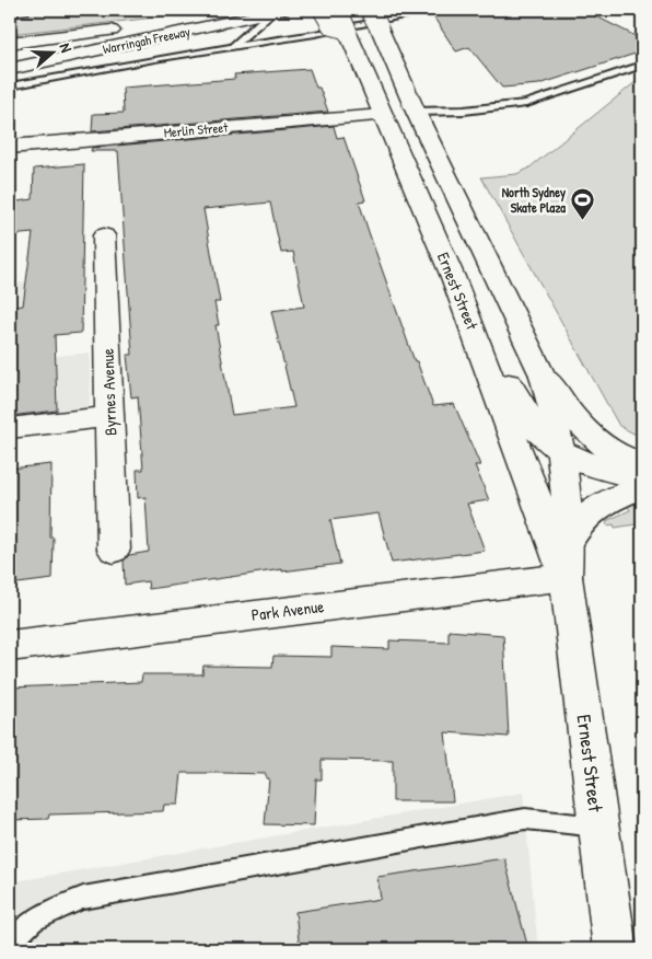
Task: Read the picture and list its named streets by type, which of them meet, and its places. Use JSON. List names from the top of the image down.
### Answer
{
  "streets": {
    "main road": [
      "Warringah Freeway",
      "Merlin Street",
      "Ernest Street",
      "Byrnes Avenue",
      "Park Avenue"
    ]
  },
  "crossings": [
    ["Merlin Street", "Ernest Street"],
    ["Ernest Street", "Park Avenue"]
  ],
  "places": {
    "sports": ["North Sydney Skate Plaza"]
  },
  "north": "right"
}
